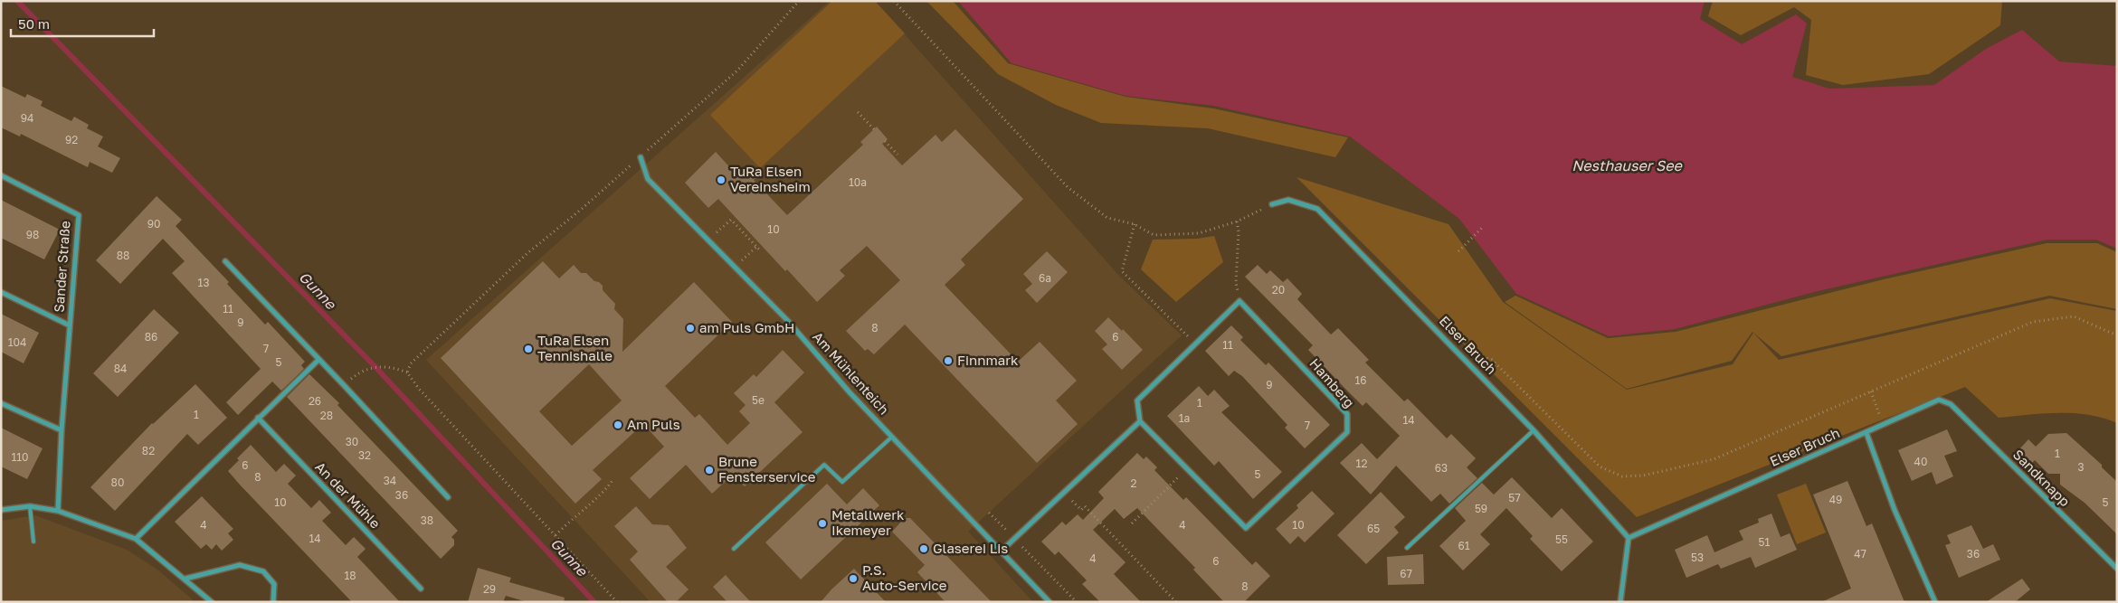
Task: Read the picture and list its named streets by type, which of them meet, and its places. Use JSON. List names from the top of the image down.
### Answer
{
  "streets": {
    "street": [
      "Sander Straße",
      "Elser Bruch",
      "Am Mühlenteich",
      "Hamberg",
      "Sandknapp",
      "An der Mühle"
    ]
  },
  "crossings": [
    ["Elser Bruch", "Sandknapp"]
  ],
  "water": ["Nesthauser See", "Gunne"],
  "places": [
    "TuRa Elsen Vereinsheim",
    "am Puls GmbH",
    "TuRa Elsen Tennishalle",
    "Finnmark",
    "Am Puls",
    "Brune Fensterservice",
    "Metallwerk Ikemeyer",
    "Glaserei Lis",
    "P.S. Auto-Service"
  ],
  "house_numbers": [
    "94",
    "92",
    "10a",
    "90",
    "10",
    "98",
    "88",
    "6a",
    "13",
    "20",
    "11",
    "9",
    "8",
    "86",
    "6",
    "104",
    "11",
    "7",
    "5",
    "84",
    "16",
    "9",
    "5e",
    "26",
    "1",
    "1",
    "28",
    "1a",
    "14",
    "7",
    "30",
    "82",
    "1",
    "32",
    "110",
    "40",
    "12",
    "6",
    "3",
    "63",
    "5",
    "8",
    "34",
    "80",
    "2",
    "36",
    "57",
    "49",
    "10",
    "5",
    "59",
    "38",
    "4",
    "4",
    "10",
    "65",
    "14",
    "55",
    "51",
    "61",
    "47",
    "36",
    "53",
    "4",
    "6",
    "67",
    "18",
    "8",
    "29"
  ],
  "scale_bar": "50 m"
}
